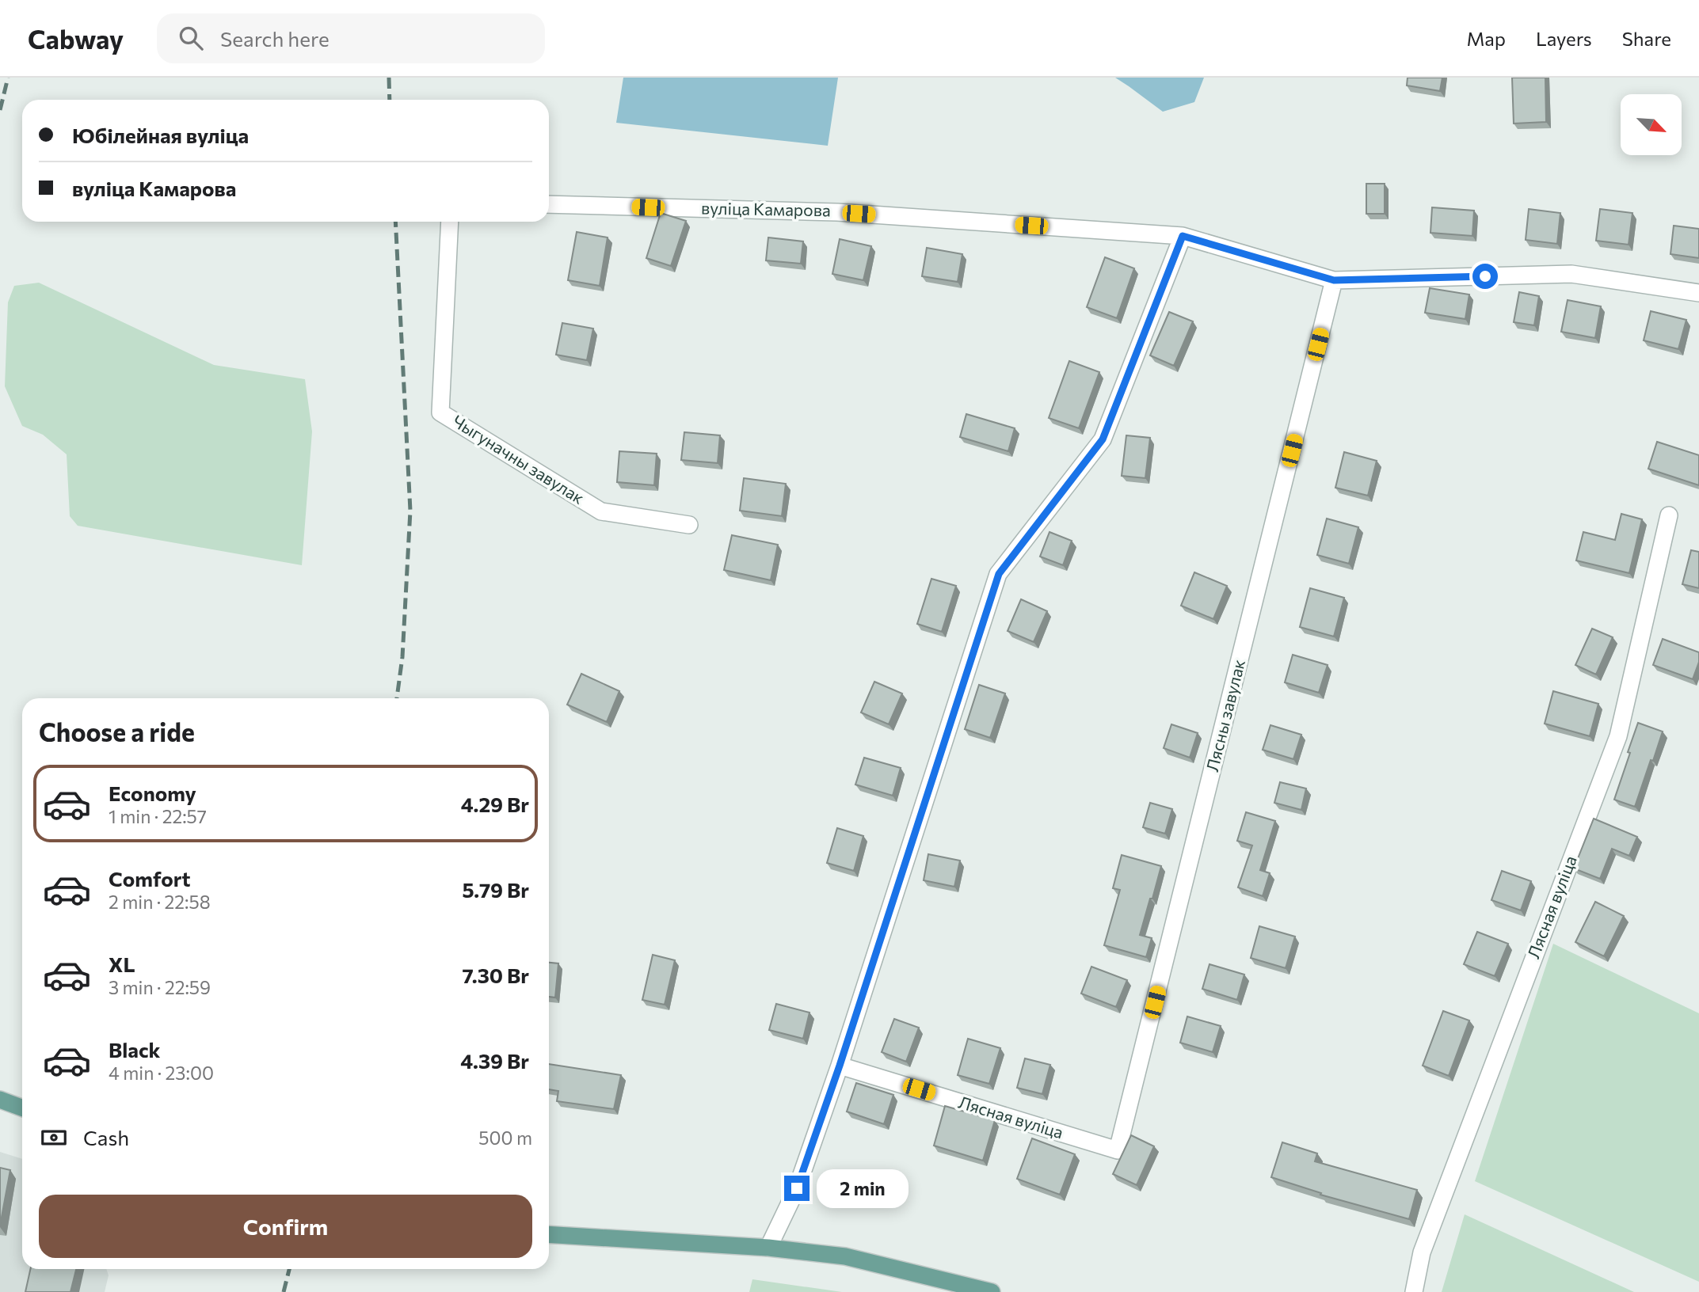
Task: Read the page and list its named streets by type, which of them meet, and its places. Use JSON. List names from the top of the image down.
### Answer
{
  "streets": {
    "street": [
      "вуліца Камарова",
      "Чыгуначны завулак",
      "Лясны завулак",
      "Лясная вуліца"
    ]
  },
  "crossings": [
    ["вуліца Камарова", "Лясны завулак"],
    ["Лясны завулак", "Лясная вуліца"]
  ],
  "north": "bottom right",
  "page": {
    "header": "Cabway",
    "search": "Search here",
    "nav": ["Map", "Layers", "Share"],
    "banner": ["Юбілейная вуліца", "вуліца Камарова"],
    "heading": "Choose a ride",
    "list": [
      {
        "name": "Economy",
        "note": "1 min · 22:57",
        "value": "4.29 Br"
      },
      {
        "name": "Comfort",
        "note": "2 min · 22:58",
        "value": "5.79 Br"
      },
      {
        "name": "XL",
        "note": "3 min · 22:59",
        "value": "7.30 Br"
      },
      {
        "name": "Black",
        "note": "4 min · 23:00",
        "value": "4.39 Br"
      }
    ],
    "pay": ["Cash", "500 m"],
    "bubble": "2 min",
    "buttons": "Confirm"
  }
}
